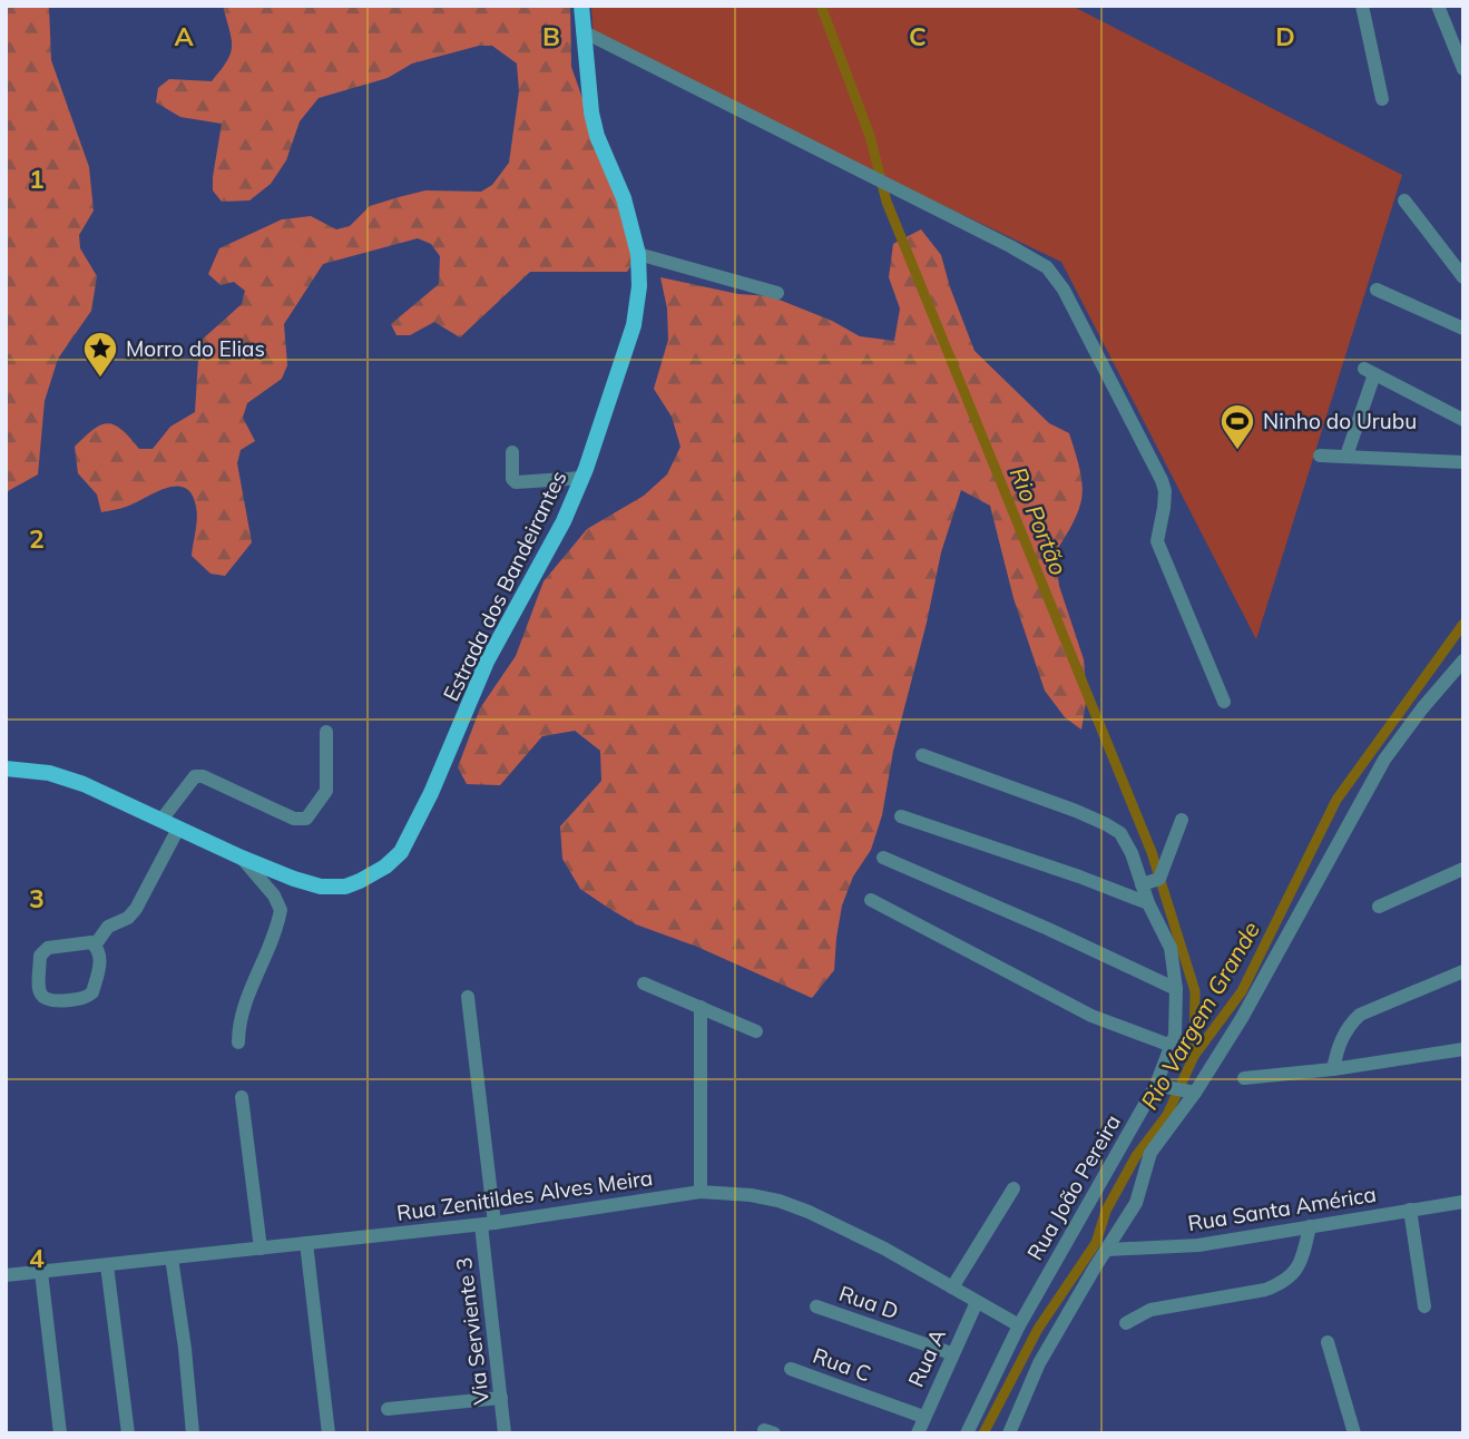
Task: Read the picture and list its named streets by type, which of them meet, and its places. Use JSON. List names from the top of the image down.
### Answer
{
  "streets": {
    "main road": ["Estrada dos Bandeirantes"],
    "street": [
      "Rua João Pereira",
      "Rua Zenitildes Alves Meira",
      "Rua Santa América",
      "Rua D",
      "Via Serviente 3",
      "Rua A",
      "Rua C"
    ]
  },
  "crossings": [
    ["Rua João Pereira", "Rua Zenitildes Alves Meira"],
    ["Rua Zenitildes Alves Meira", "Via Serviente 3"],
    ["Rua Zenitildes Alves Meira", "Rua A"],
    ["Rua D", "Rua A"],
    ["Rua A", "Rua C"]
  ],
  "water": ["Rio Portão", "Rio Vargem Grande"],
  "places": {
    "place": ["Morro do Elias"],
    "sports": ["Ninho do Urubu"]
  },
  "grid": {
    "columns": [
      "A",
      "B",
      "C",
      "D"
    ],
    "rows": [
      "1",
      "2",
      "3",
      "4"
    ]
  }
}
